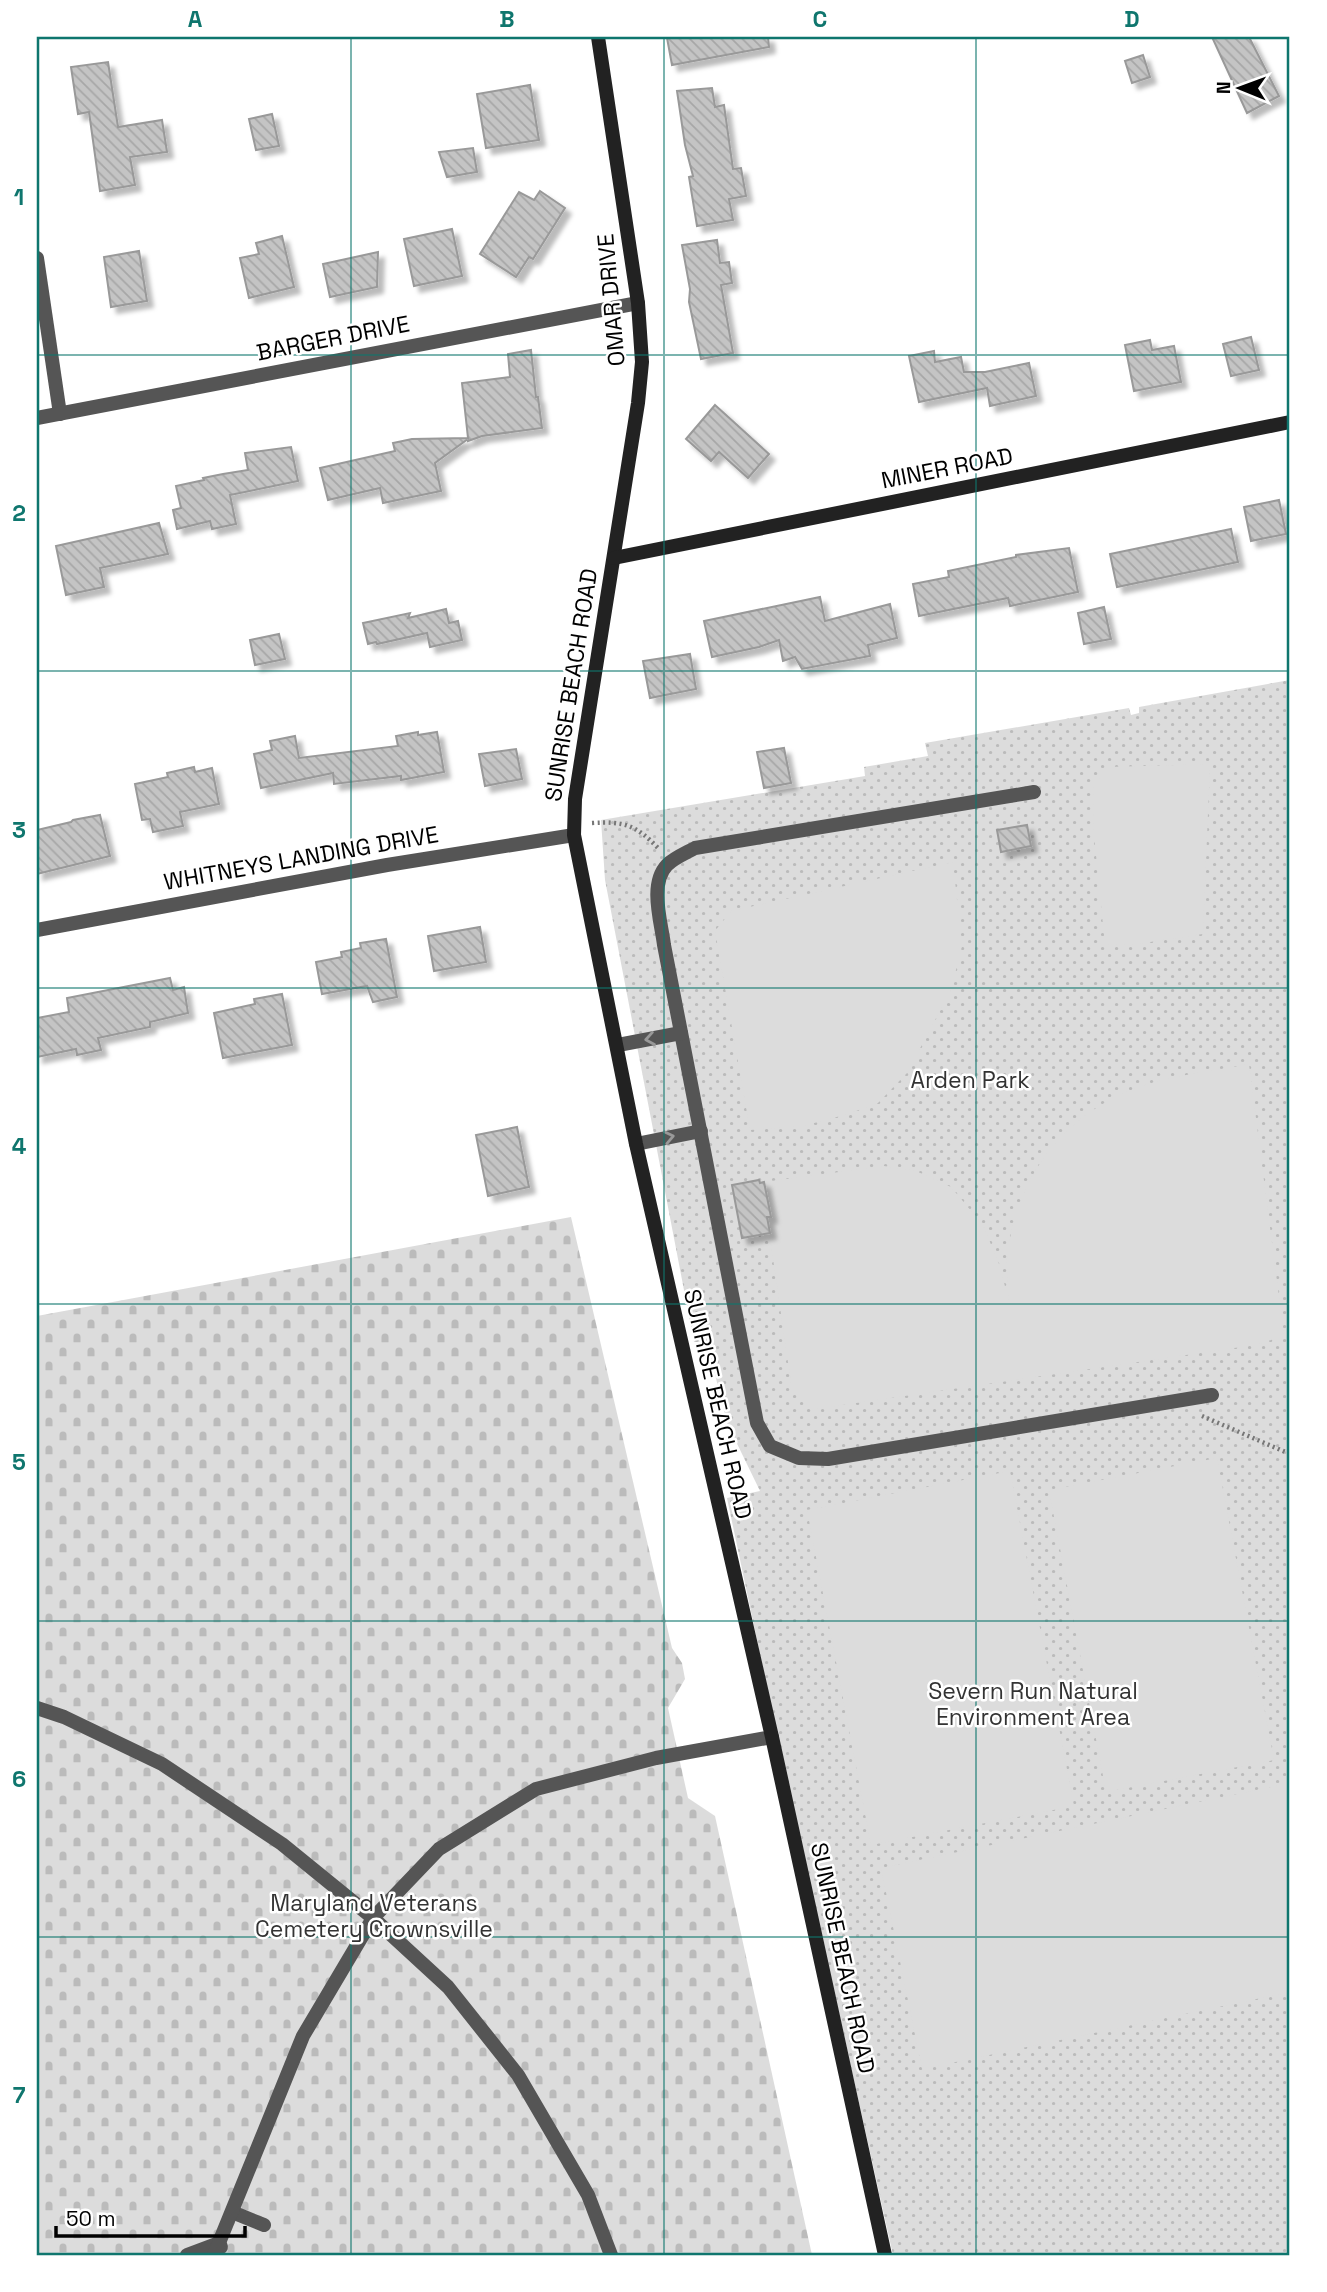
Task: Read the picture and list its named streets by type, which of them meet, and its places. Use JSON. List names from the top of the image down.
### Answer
{
  "streets": {
    "street": [
      "OMAR DRIVE",
      "BARGER DRIVE",
      "MINER ROAD",
      "SUNRISE BEACH ROAD",
      "WHITNEYS LANDING DRIVE"
    ]
  },
  "crossings": [
    ["OMAR DRIVE", "BARGER DRIVE"],
    ["OMAR DRIVE", "MINER ROAD"],
    ["OMAR DRIVE", "SUNRISE BEACH ROAD"],
    ["MINER ROAD", "SUNRISE BEACH ROAD"],
    ["SUNRISE BEACH ROAD", "WHITNEYS LANDING DRIVE"]
  ],
  "parks": ["Arden Park", "Severn Run Natural Environment Area", "Maryland Veterans Cemetery Crownsville"],
  "scale_bar": "50 m",
  "north": "left",
  "grid": {
    "columns": [
      "A",
      "B",
      "C",
      "D"
    ],
    "rows": [
      "1",
      "2",
      "3",
      "4",
      "5",
      "6",
      "7"
    ]
  }
}
